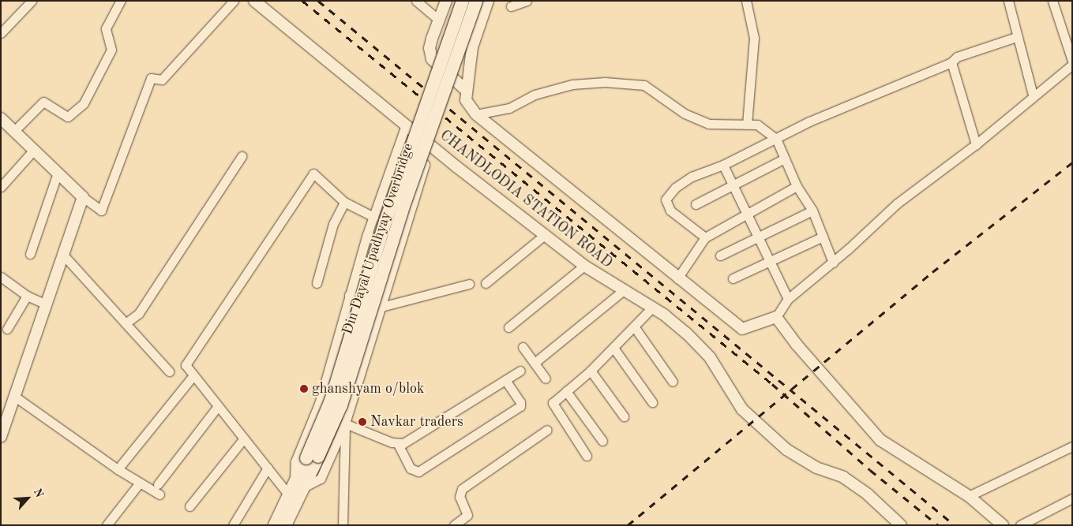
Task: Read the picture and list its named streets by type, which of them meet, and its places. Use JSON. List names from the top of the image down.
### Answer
{
  "streets": {
    "main road": ["Din Dayal Upadhyay Overbridge"],
    "street": ["CHANDLODIA STATION ROAD"]
  },
  "places": ["ghanshyam o/blok", "Navkar traders"],
  "north": "top right"
}
